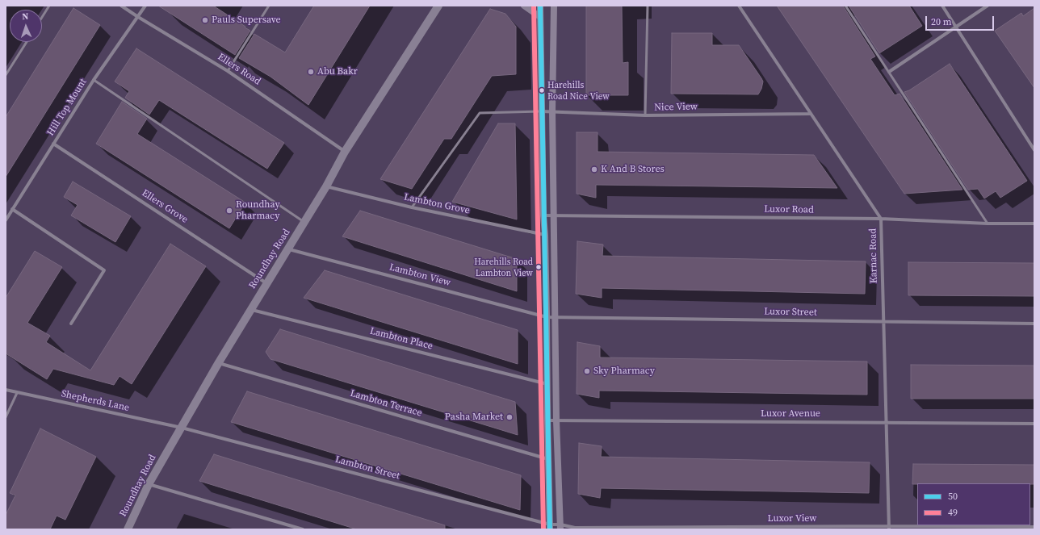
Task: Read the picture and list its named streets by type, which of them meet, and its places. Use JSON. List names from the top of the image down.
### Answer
{
  "streets": {
    "main road": ["Roundhay Road"],
    "street": [
      "Ellers Road",
      "Hill Top Mount",
      "Nice View",
      "Lambton Grove",
      "Ellers Grove",
      "Luxor Road",
      "Karnac Road",
      "Lambton View",
      "Luxor Street",
      "Lambton Place",
      "Shepherds Lane",
      "Lambton Terrace",
      "Luxor Avenue",
      "Lambton Street",
      "Luxor View"
    ]
  },
  "crossings": [
    ["Ellers Road", "Hill Top Mount"],
    ["Ellers Road", "Roundhay Road"],
    ["Hill Top Mount", "Ellers Grove"],
    ["Nice View", "Karnac Road"],
    ["Lambton Grove", "Roundhay Road"],
    ["Ellers Grove", "Roundhay Road"],
    ["Luxor Road", "Karnac Road"],
    ["Karnac Road", "Luxor Street"],
    ["Karnac Road", "Luxor Avenue"],
    ["Karnac Road", "Luxor View"],
    ["Roundhay Road", "Lambton View"],
    ["Roundhay Road", "Lambton Place"],
    ["Roundhay Road", "Shepherds Lane"],
    ["Roundhay Road", "Lambton Terrace"],
    ["Roundhay Road", "Lambton Street"],
    ["Lambton View", "Luxor Street"],
    ["Shepherds Lane", "Lambton Street"],
    ["Lambton Street", "Luxor View"]
  ],
  "places": [
    "Pauls Supersave",
    "Abu Bakr",
    "Harehills Road Nice View",
    "K And B Stores",
    "Roundhay Pharmacy",
    "Harehills Road Lambton View",
    "Sky Pharmacy",
    "Pasha Market"
  ],
  "lines": ["transit line 50", "transit line 49"],
  "legend": ["50", "49"],
  "scale_bar": "20 m",
  "north": "top"
}
